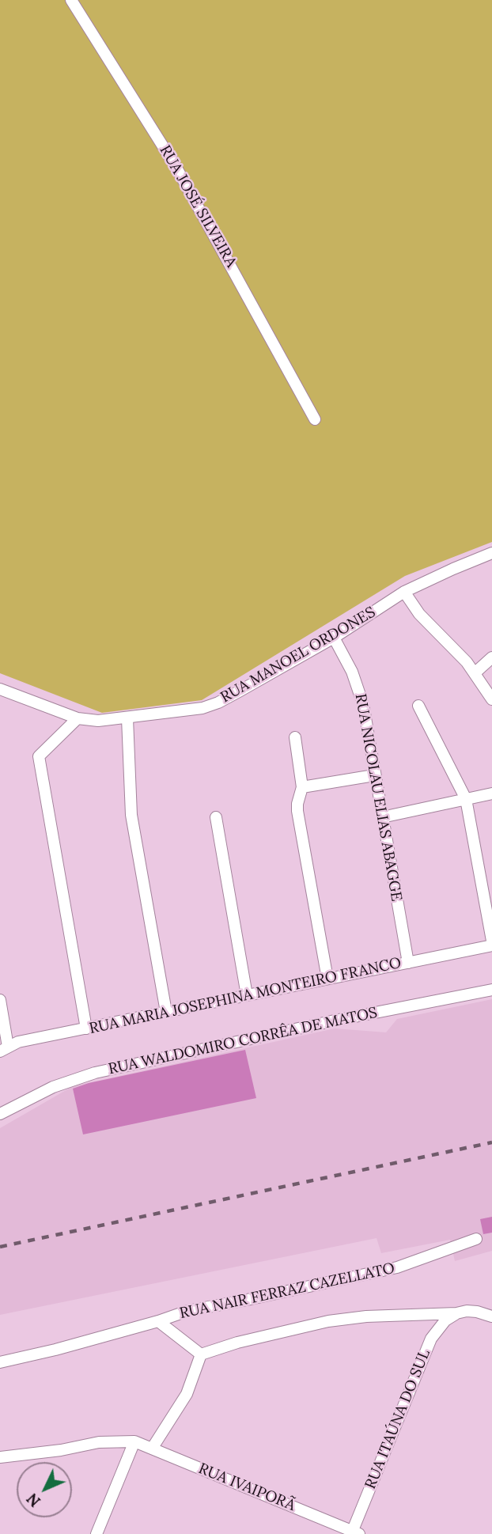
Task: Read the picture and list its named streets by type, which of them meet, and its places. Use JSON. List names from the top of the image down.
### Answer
{
  "streets": {
    "street": [
      "RUA JOSÉ SILVEIRA",
      "RUA MANOEL ORDONES",
      "RUA NICOLAU ELIAS ABAGGE",
      "RUA MARIA JOSEPHINA MONTEIRO FRANCO",
      "RUA WALDOMIRO CORRÊA DE MATOS",
      "RUA NAIR FERRAZ CAZELLATO",
      "RUA ITAÚNA DO SUL",
      "RUA IVAIPORÃ"
    ]
  },
  "crossings": [
    ["RUA MANOEL ORDONES", "RUA NICOLAU ELIAS ABAGGE"],
    ["RUA NICOLAU ELIAS ABAGGE", "RUA MARIA JOSEPHINA MONTEIRO FRANCO"],
    ["RUA ITAÚNA DO SUL", "RUA IVAIPORÃ"]
  ],
  "north": "bottom left"
}
